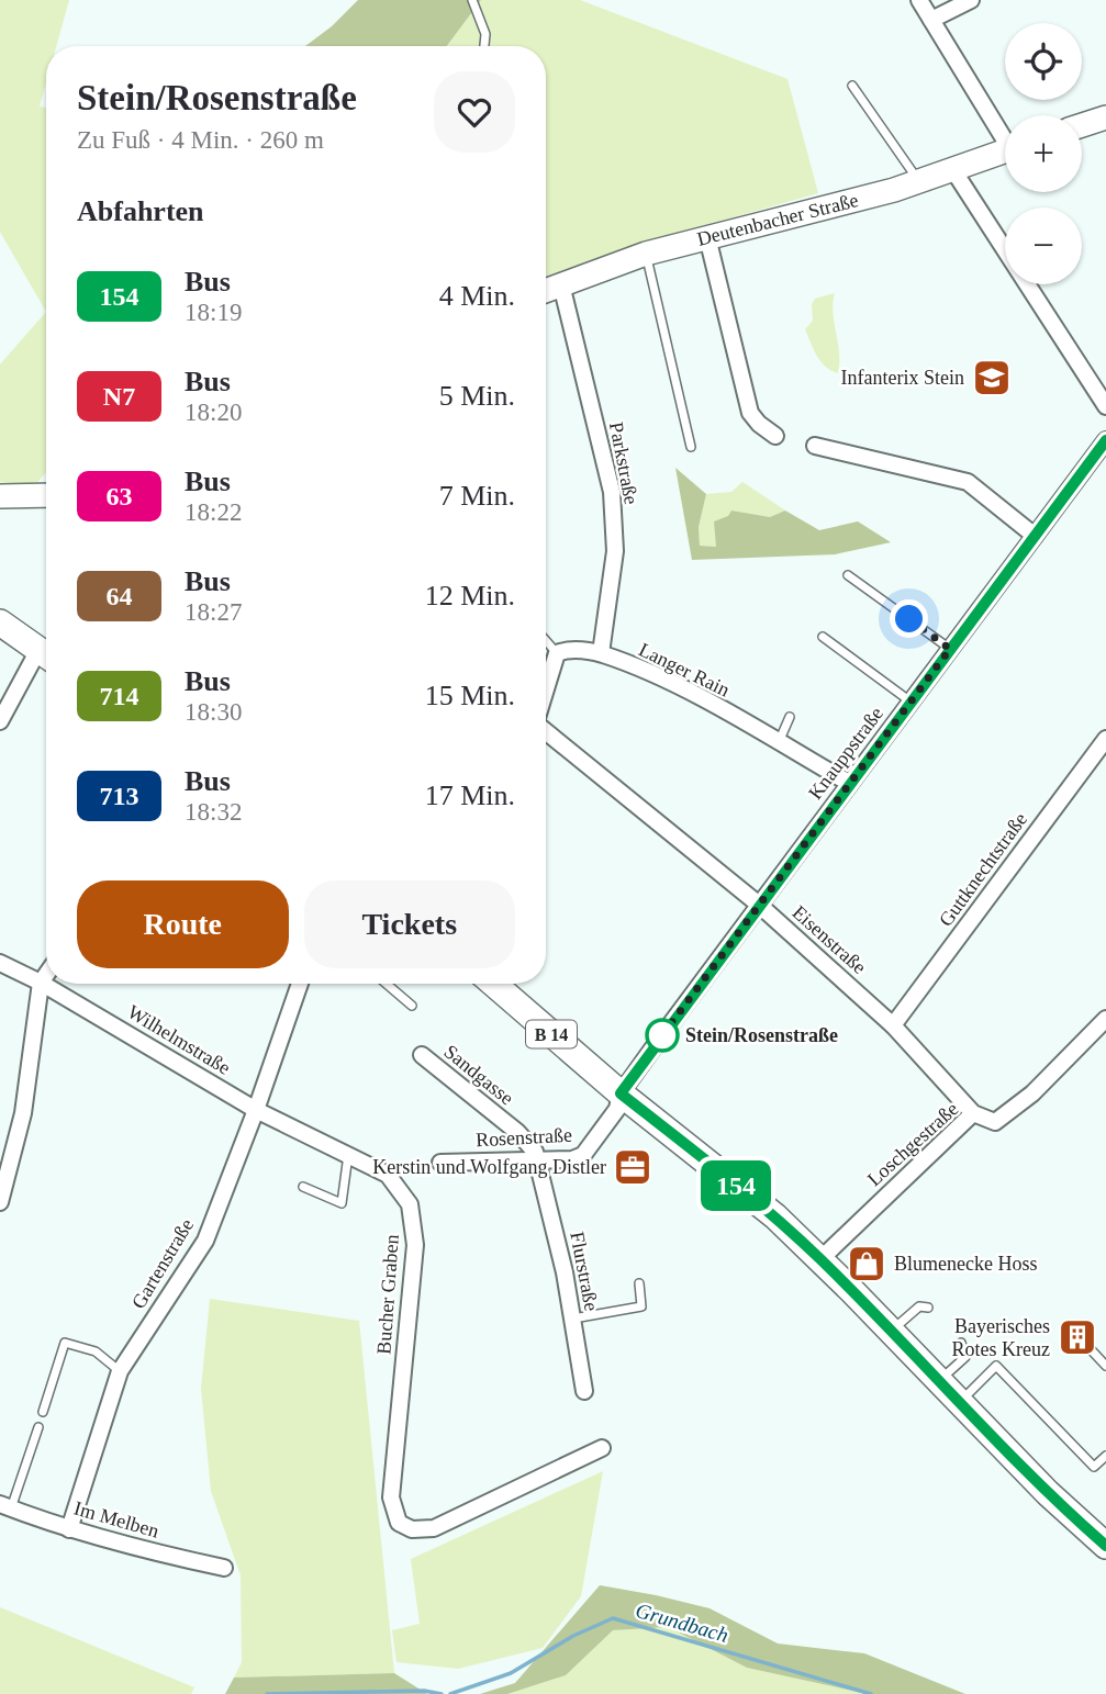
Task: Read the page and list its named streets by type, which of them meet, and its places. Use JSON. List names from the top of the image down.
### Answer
{
  "streets": {
    "main road": ["B 14"],
    "street": [
      "Deutenbacher Straße",
      "Parkstraße",
      "Langer Rain",
      "Knauppstraße",
      "Guttknechtstraße",
      "Eisenstraße",
      "Wilhelmstraße",
      "Sandgasse",
      "Rosenstraße",
      "Loschgestraße",
      "Gartenstraße",
      "Flurstraße",
      "Bucher Graben",
      "Im Melben"
    ]
  },
  "crossings": [
    ["Deutenbacher Straße", "Parkstraße"],
    ["Parkstraße", "Langer Rain"],
    ["Langer Rain", "Knauppstraße"],
    ["Knauppstraße", "Eisenstraße"],
    ["Knauppstraße", "B 14"],
    ["Knauppstraße", "Rosenstraße"],
    ["Guttknechtstraße", "Eisenstraße"],
    ["Eisenstraße", "Loschgestraße"],
    ["B 14", "Rosenstraße"],
    ["B 14", "Loschgestraße"],
    ["Wilhelmstraße", "Gartenstraße"],
    ["Wilhelmstraße", "Bucher Graben"],
    ["Sandgasse", "Rosenstraße"],
    ["Sandgasse", "Flurstraße"],
    ["Rosenstraße", "Flurstraße"],
    ["Gartenstraße", "Bucher Graben"],
    ["Gartenstraße", "Im Melben"]
  ],
  "water": ["Grundbach"],
  "places": {
    "school or university": ["Infanterix Stein"],
    "other": ["Stein/Rosenstraße"],
    "office": ["Kerstin und Wolfgang Distler"],
    "shop": ["Blumenecke Hoss"],
    "building": ["Bayerisches Rotes Kreuz"]
  },
  "lines": ["bus line 154"],
  "page": {
    "on_map": "154",
    "map_buttons": ["+", "−"],
    "heading": [
      ["Stein/Rosenstraße", "Zu Fuß · 4 Min. · 260 m"],
      "Abfahrten"
    ],
    "list": [
      {
        "mark": "154",
        "name": "Bus",
        "note": "18:19",
        "value": "4 Min."
      },
      {
        "mark": "N7",
        "name": "Bus",
        "note": "18:20",
        "value": "5 Min."
      },
      {
        "mark": "63",
        "name": "Bus",
        "note": "18:22",
        "value": "7 Min."
      },
      {
        "mark": "64",
        "name": "Bus",
        "note": "18:27",
        "value": "12 Min."
      },
      {
        "mark": "714",
        "name": "Bus",
        "note": "18:30",
        "value": "15 Min."
      },
      {
        "mark": "713",
        "name": "Bus",
        "note": "18:32",
        "value": "17 Min."
      }
    ],
    "buttons": ["Route", "Tickets"]
  }
}
